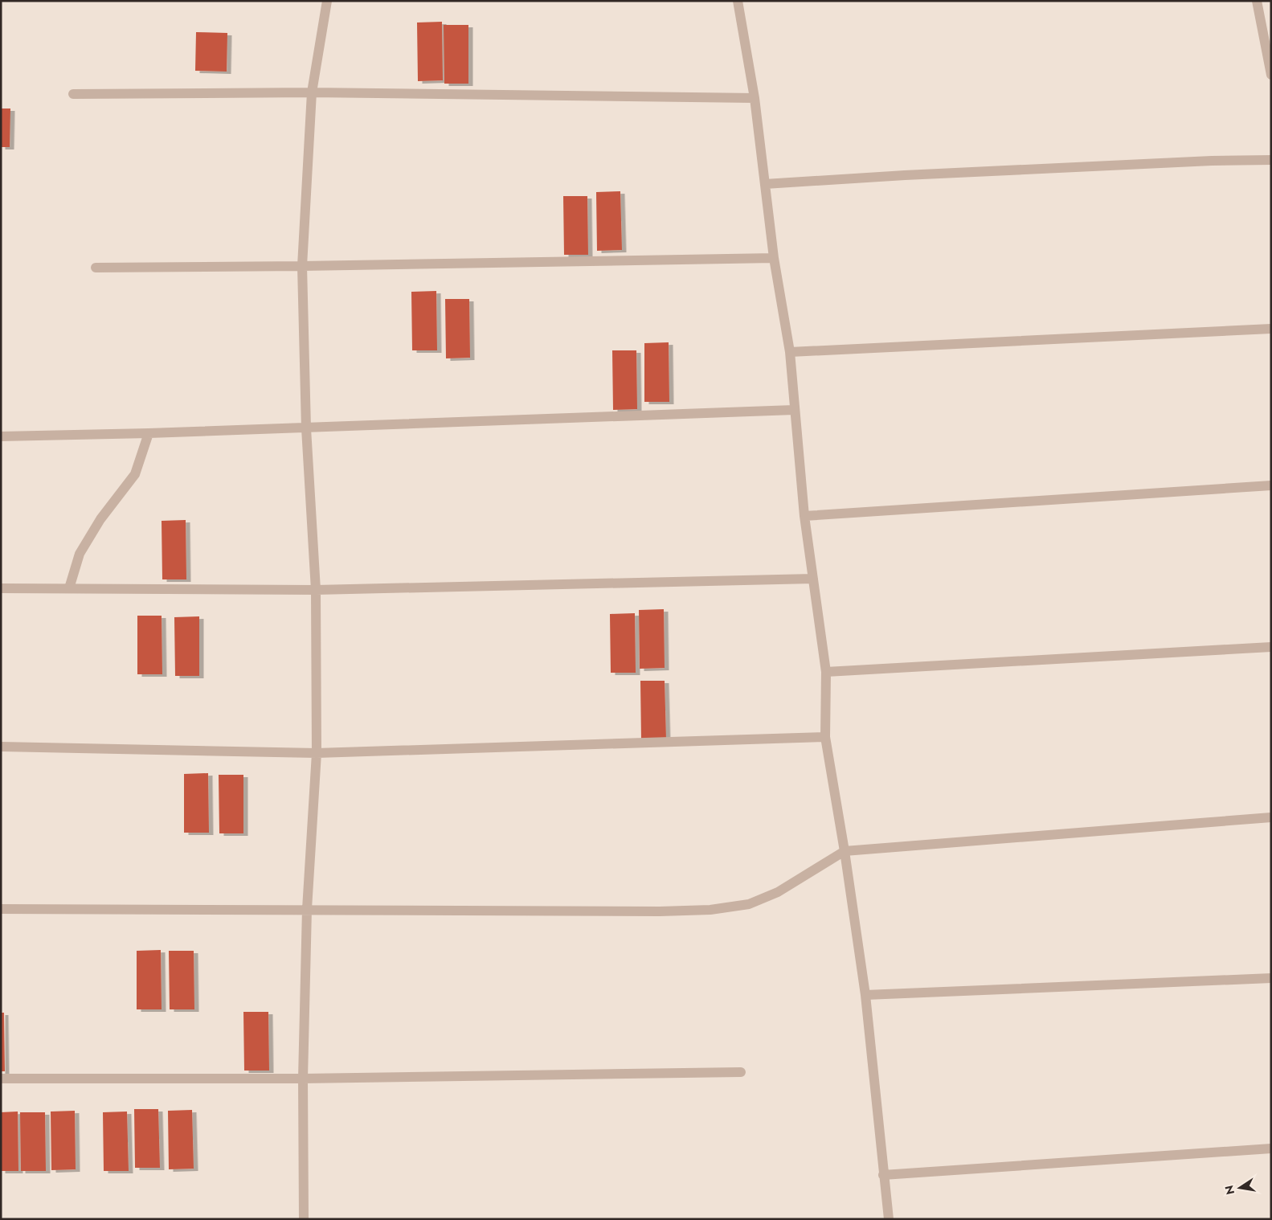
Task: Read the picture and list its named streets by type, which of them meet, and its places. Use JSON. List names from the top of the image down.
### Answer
{
  "north": "left"
}
